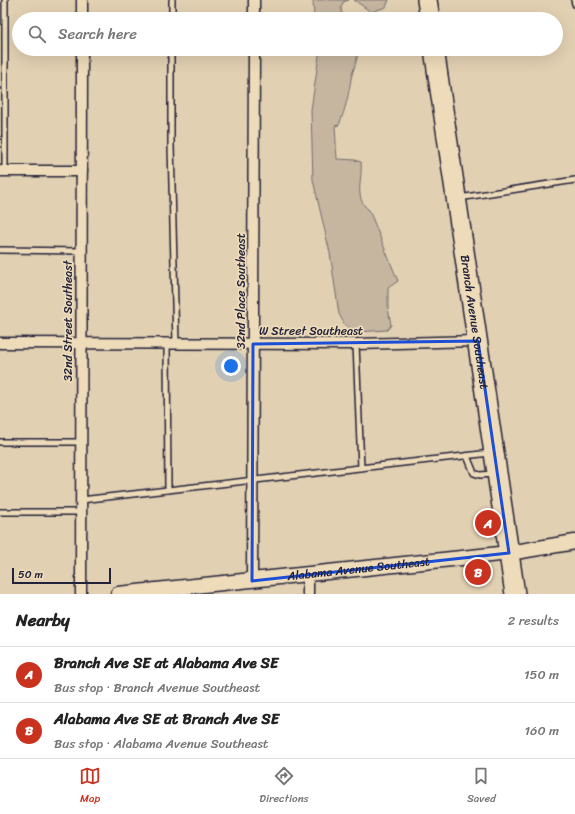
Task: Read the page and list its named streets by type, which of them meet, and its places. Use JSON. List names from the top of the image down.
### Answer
{
  "streets": {
    "highway": ["Branch Avenue Southeast"],
    "main road": ["Alabama Avenue Southeast"],
    "street": ["32nd Place Southeast", "32nd Street Southeast", "W Street Southeast"]
  },
  "crossings": [
    ["32nd Place Southeast", "W Street Southeast"],
    ["32nd Place Southeast", "Alabama Avenue Southeast"],
    ["32nd Street Southeast", "W Street Southeast"],
    ["Branch Avenue Southeast", "W Street Southeast"],
    ["Branch Avenue Southeast", "Alabama Avenue Southeast"]
  ],
  "scale_bar": "50 m",
  "page": {
    "search": "Search here",
    "pins": ["A", "B"],
    "scale": "50 m",
    "heading": ["Nearby", "2 results"],
    "list": [
      {
        "mark": "A",
        "name": "Branch Ave SE at Alabama Ave SE",
        "note": "Bus stop · Branch Avenue Southeast",
        "value": "150 m"
      },
      {
        "mark": "B",
        "name": "Alabama Ave SE at Branch Ave SE",
        "note": "Bus stop · Alabama Avenue Southeast",
        "value": "160 m"
      }
    ],
    "nav": ["Map", "Directions", "Saved"]
  }
}
